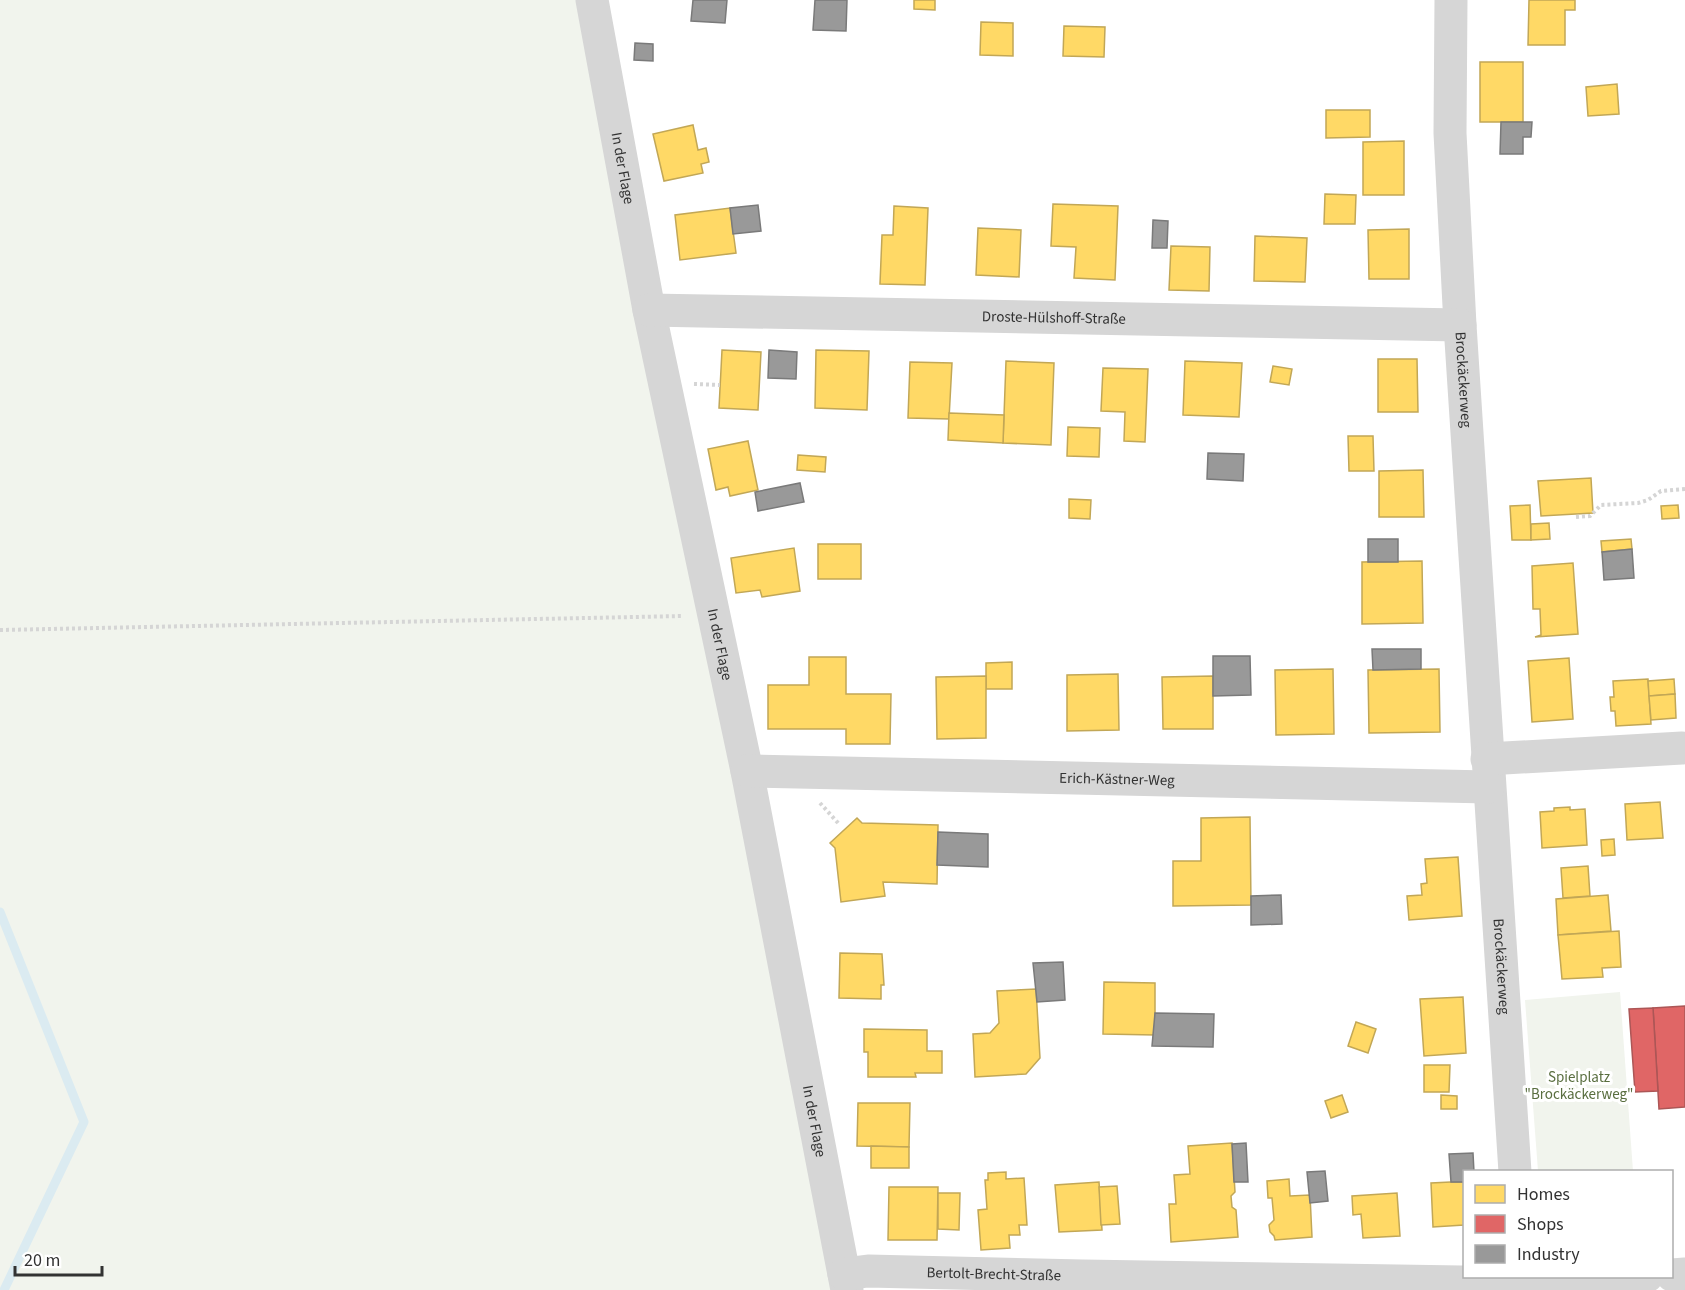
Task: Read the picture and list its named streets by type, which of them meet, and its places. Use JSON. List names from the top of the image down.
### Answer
{
  "streets": {
    "street": [
      "In der Flage",
      "Droste-Hülshoff-Straße",
      "Brockäckerweg",
      "Erich-Kästner-Weg",
      "Bertolt-Brecht-Straße"
    ]
  },
  "crossings": [
    ["In der Flage", "Droste-Hülshoff-Straße"],
    ["In der Flage", "Erich-Kästner-Weg"],
    ["In der Flage", "Bertolt-Brecht-Straße"],
    ["Droste-Hülshoff-Straße", "Brockäckerweg"],
    ["Brockäckerweg", "Erich-Kästner-Weg"]
  ],
  "parks": ["Spielplatz \"Brockäckerweg\""],
  "legend": ["Homes", "Shops", "Industry"],
  "scale_bar": "20 m"
}
